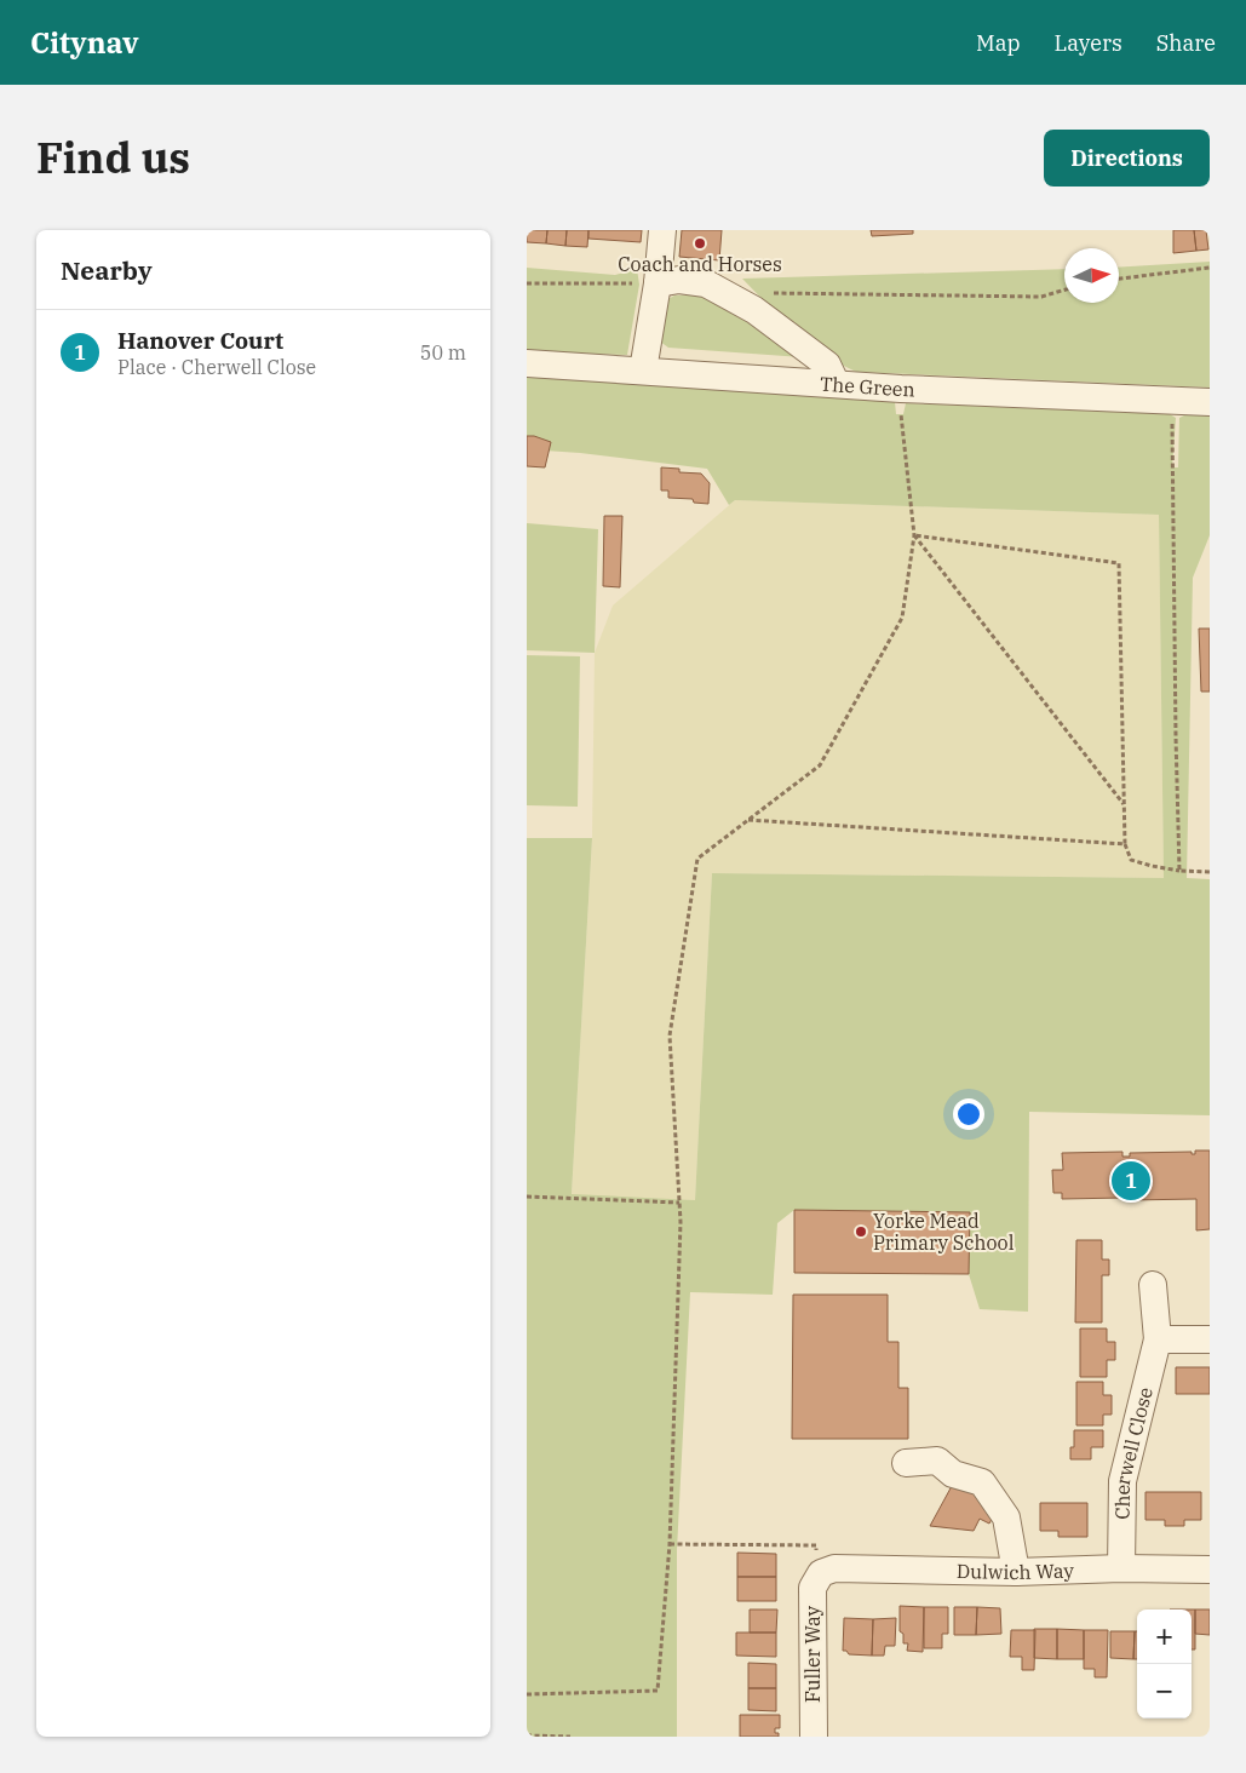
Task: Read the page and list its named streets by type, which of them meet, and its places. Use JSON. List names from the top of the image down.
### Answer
{
  "streets": {
    "street": [
      "The Green",
      "Cherwell Close",
      "Dulwich Way",
      "Fuller Way"
    ]
  },
  "crossings": [
    ["Cherwell Close", "Dulwich Way"],
    ["Dulwich Way", "Fuller Way"]
  ],
  "places": ["Coach and Horses", "Yorke Mead Primary School"],
  "north": "right",
  "page": {
    "header": "Citynav",
    "nav": ["Map", "Layers", "Share"],
    "title": "Find us",
    "buttons": "Directions",
    "heading": "Nearby",
    "list": [
      {
        "mark": "1",
        "name": "Hanover Court",
        "note": "Place · Cherwell Close",
        "value": "50 m"
      }
    ],
    "pins": "1",
    "map_buttons": ["+", "−"]
  }
}
